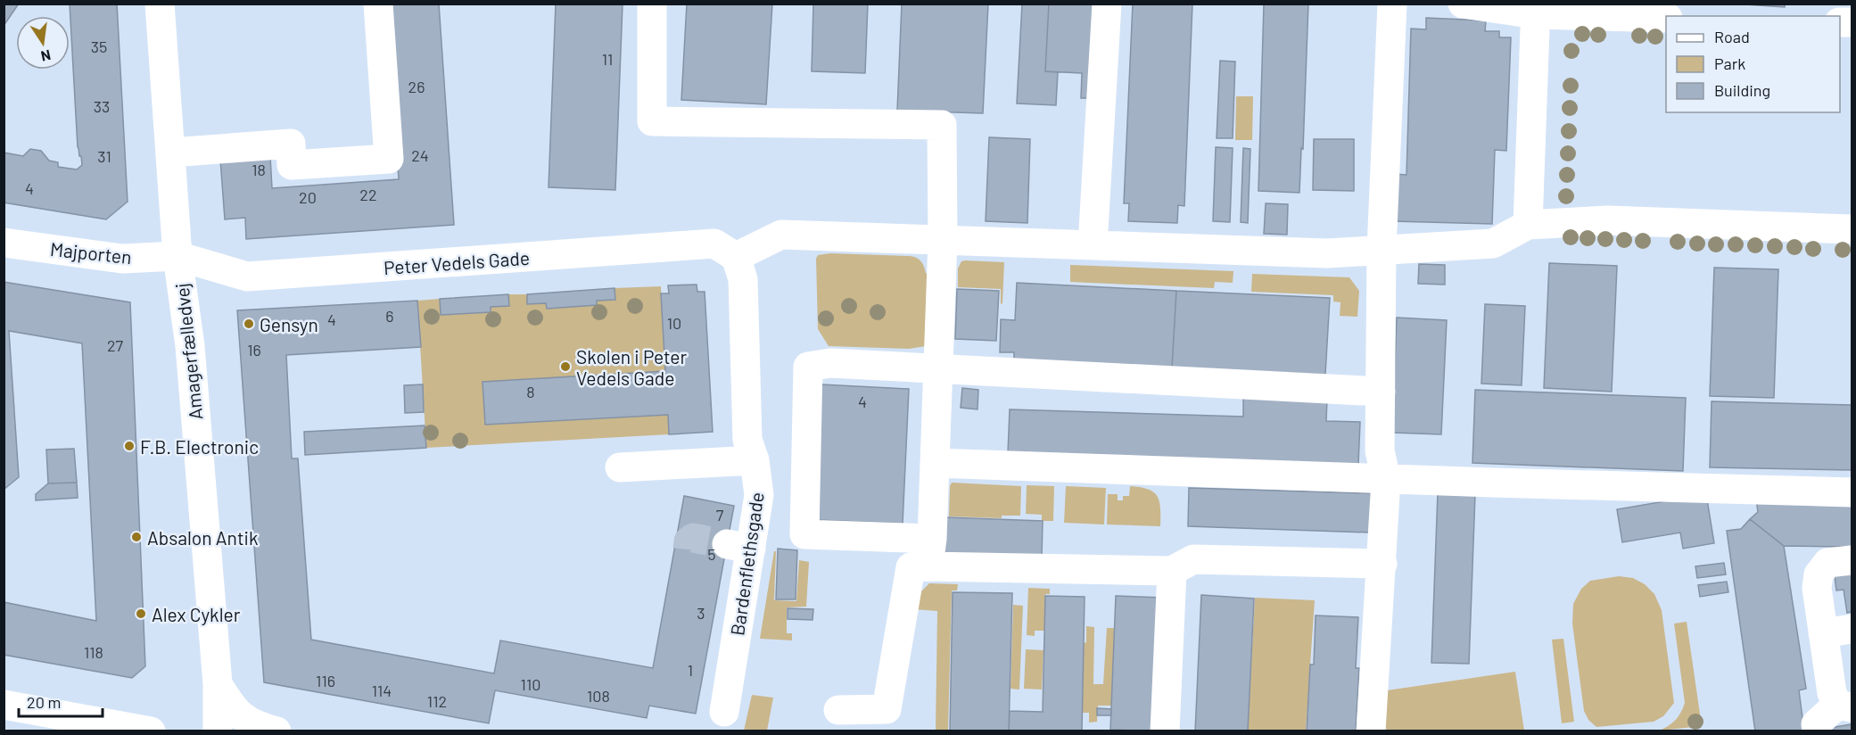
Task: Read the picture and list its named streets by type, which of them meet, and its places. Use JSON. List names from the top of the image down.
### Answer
{
  "streets": {
    "street": [
      "Majporten",
      "Peter Vedels Gade",
      "Amagerfælledvej",
      "Bardenflethsgade"
    ]
  },
  "crossings": [
    ["Majporten", "Peter Vedels Gade"],
    ["Majporten", "Amagerfælledvej"],
    ["Peter Vedels Gade", "Amagerfælledvej"],
    ["Peter Vedels Gade", "Bardenflethsgade"]
  ],
  "places": [
    "Gensyn",
    "Skolen i Peter Vedels Gade",
    "F.B. Electronic",
    "Absalon Antik",
    "Alex Cykler"
  ],
  "house_numbers": [
    "35",
    "11",
    "26",
    "33",
    "24",
    "31",
    "18",
    "4",
    "22",
    "20",
    "6",
    "4",
    "10",
    "27",
    "16",
    "8",
    "4",
    "7",
    "5",
    "3",
    "118",
    "1",
    "116",
    "110",
    "114",
    "108",
    "112"
  ],
  "legend": ["Road", "Park", "Building"],
  "scale_bar": "20 m",
  "north": "bottom"
}
